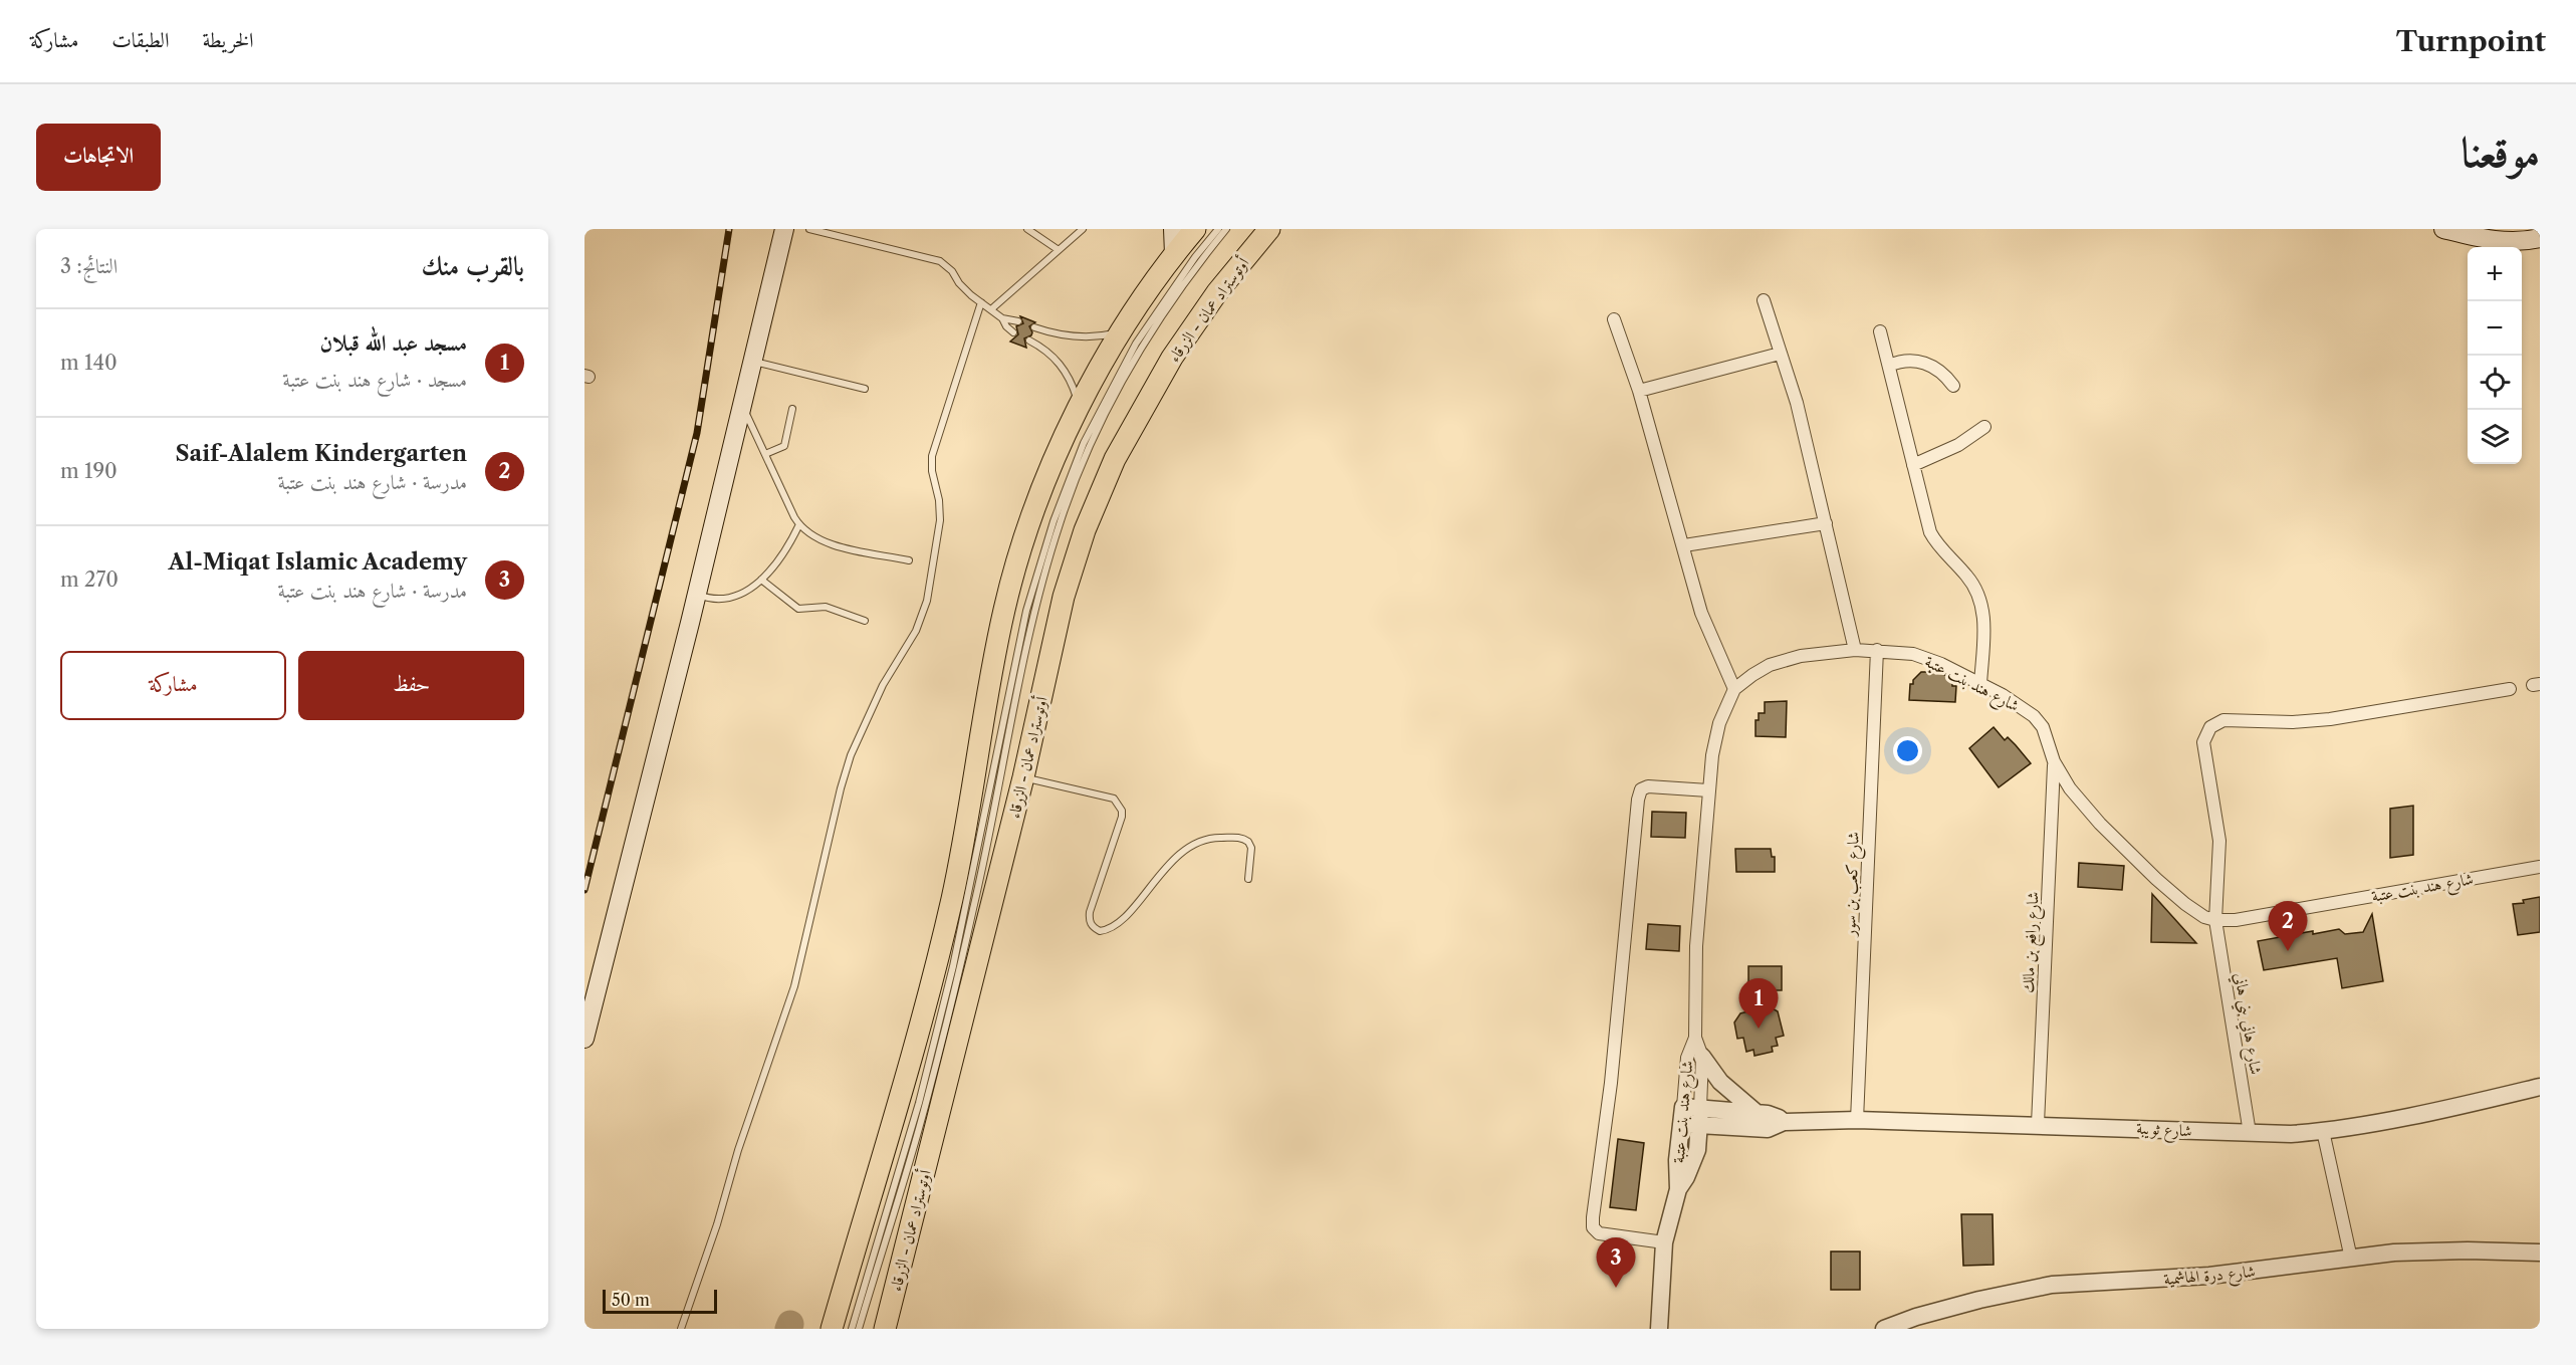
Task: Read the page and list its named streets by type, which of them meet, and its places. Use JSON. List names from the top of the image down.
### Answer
{
  "streets": {
    "highway": ["أوتوستراد عمان - الزرقاء"],
    "street": [
      "شارع هند بنت عتبة",
      "شارع كعب بن سور",
      "شارع رافع بن مالك",
      "شارع هاني بني هاني",
      "شارع ثويبة",
      "شارع درة الهاشمية"
    ]
  },
  "crossings": [
    ["شارع هند بنت عتبة", "شارع كعب بن سور"],
    ["شارع هند بنت عتبة", "شارع رافع بن مالك"],
    ["شارع هند بنت عتبة", "شارع هاني بني هاني"],
    ["شارع هند بنت عتبة", "شارع ثويبة"],
    ["شارع كعب بن سور", "شارع ثويبة"],
    ["شارع رافع بن مالك", "شارع ثويبة"],
    ["شارع هاني بني هاني", "شارع ثويبة"]
  ],
  "scale_bar": "50 m",
  "page": {
    "header": "Turnpoint",
    "nav": ["الخريطة", "الطبقات", "مشاركة"],
    "title": "موقعنا",
    "buttons": [
      "الاتجاهات",
      ["حفظ", "مشاركة"]
    ],
    "heading": ["بالقرب منك", "النتائج: 3"],
    "map_buttons": ["+", "−"],
    "list": [
      {
        "mark": "1",
        "name": "مسجد عبد الله قبلان",
        "note": "مسجد · شارع هند بنت عتبة",
        "value": "140 m"
      },
      {
        "mark": "2",
        "name": "Saif-Alalem Kindergarten",
        "note": "مدرسة · شارع هند بنت عتبة",
        "value": "190 m"
      },
      {
        "mark": "3",
        "name": "Al-Miqat Islamic Academy",
        "note": "مدرسة · شارع هند بنت عتبة",
        "value": "270 m"
      }
    ],
    "pins": ["2", "1", "3"],
    "scale": "50 m"
  }
}
